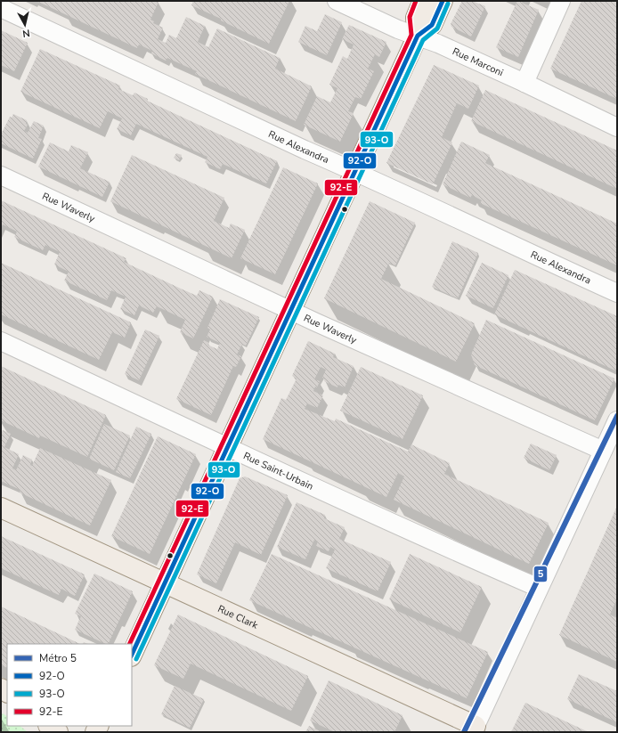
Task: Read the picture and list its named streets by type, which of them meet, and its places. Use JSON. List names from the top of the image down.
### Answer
{
  "streets": {
    "main road": ["Rue Clark"],
    "street": [
      "Rue Marconi",
      "Rue Alexandra",
      "Rue Waverly",
      "Rue Saint-Urbain"
    ]
  },
  "lines": [
    "transit line 92-O",
    "transit line 92-E",
    "transit line 93-O",
    "metro line 5"
  ],
  "legend": [
    "Métro 5",
    "92-O",
    "93-O",
    "92-E"
  ],
  "north": "bottom"
}
